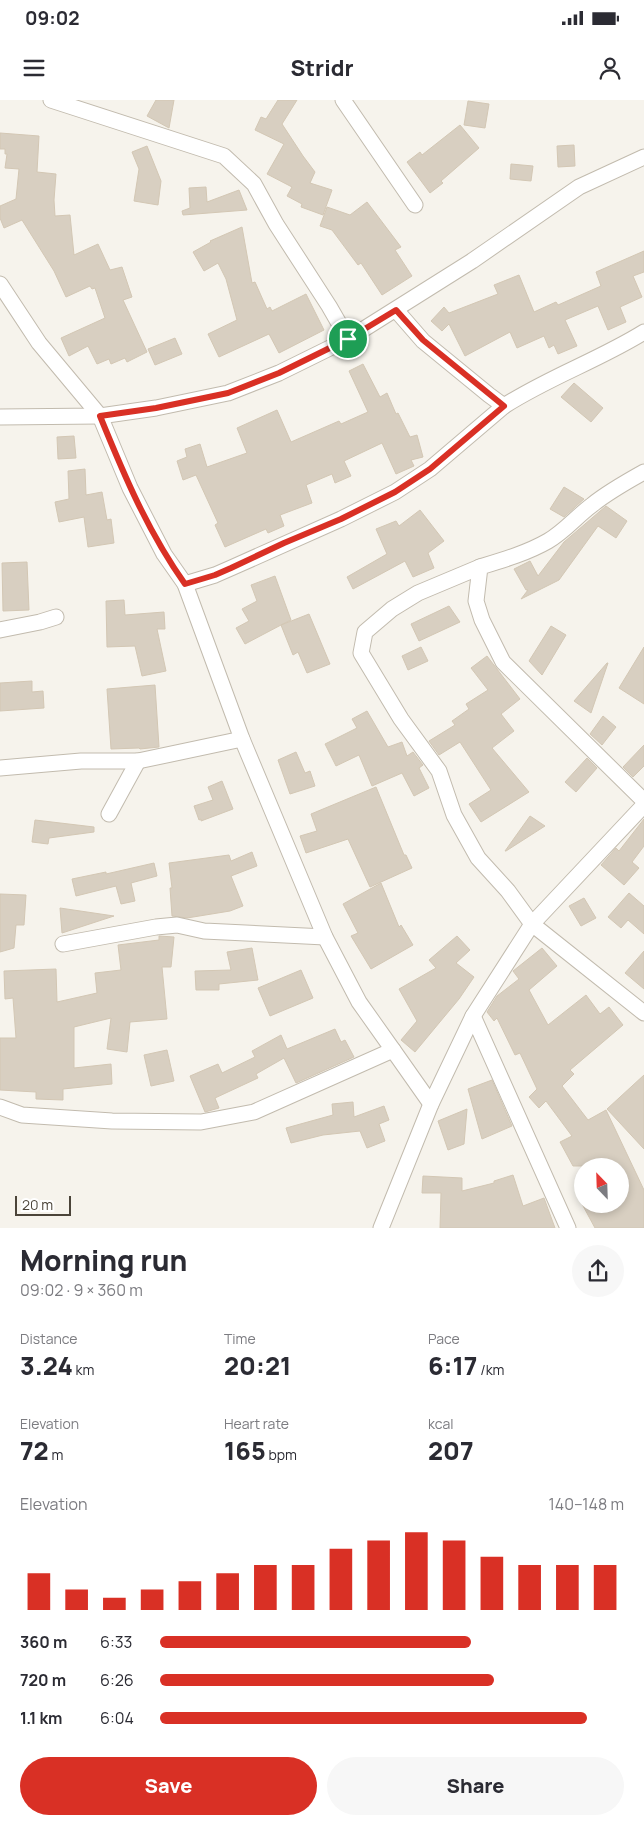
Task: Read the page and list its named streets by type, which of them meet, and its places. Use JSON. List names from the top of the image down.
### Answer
{
  "scale_bar": "20 m",
  "north": "top left",
  "page": {
    "status": "09:02",
    "header": "Stridr",
    "scale": "20 m",
    "heading": ["Morning run", "09:02 · 9 × 360 m"],
    "stats": [
      ["Distance", "3.24 km"],
      ["Time", "20:21"],
      ["Pace", "6:17 /km"],
      ["Elevation", "72 m"],
      ["Heart rate", "165 bpm"],
      ["kcal", "207"]
    ],
    "chart": ["Elevation", "140–148 m"],
    "list": [
      {
        "name": "360 m",
        "note": "6:33"
      },
      {
        "name": "720 m",
        "note": "6:26"
      },
      {
        "name": "1.1 km",
        "note": "6:04"
      }
    ],
    "buttons": ["Save", "Share"]
  }
}
